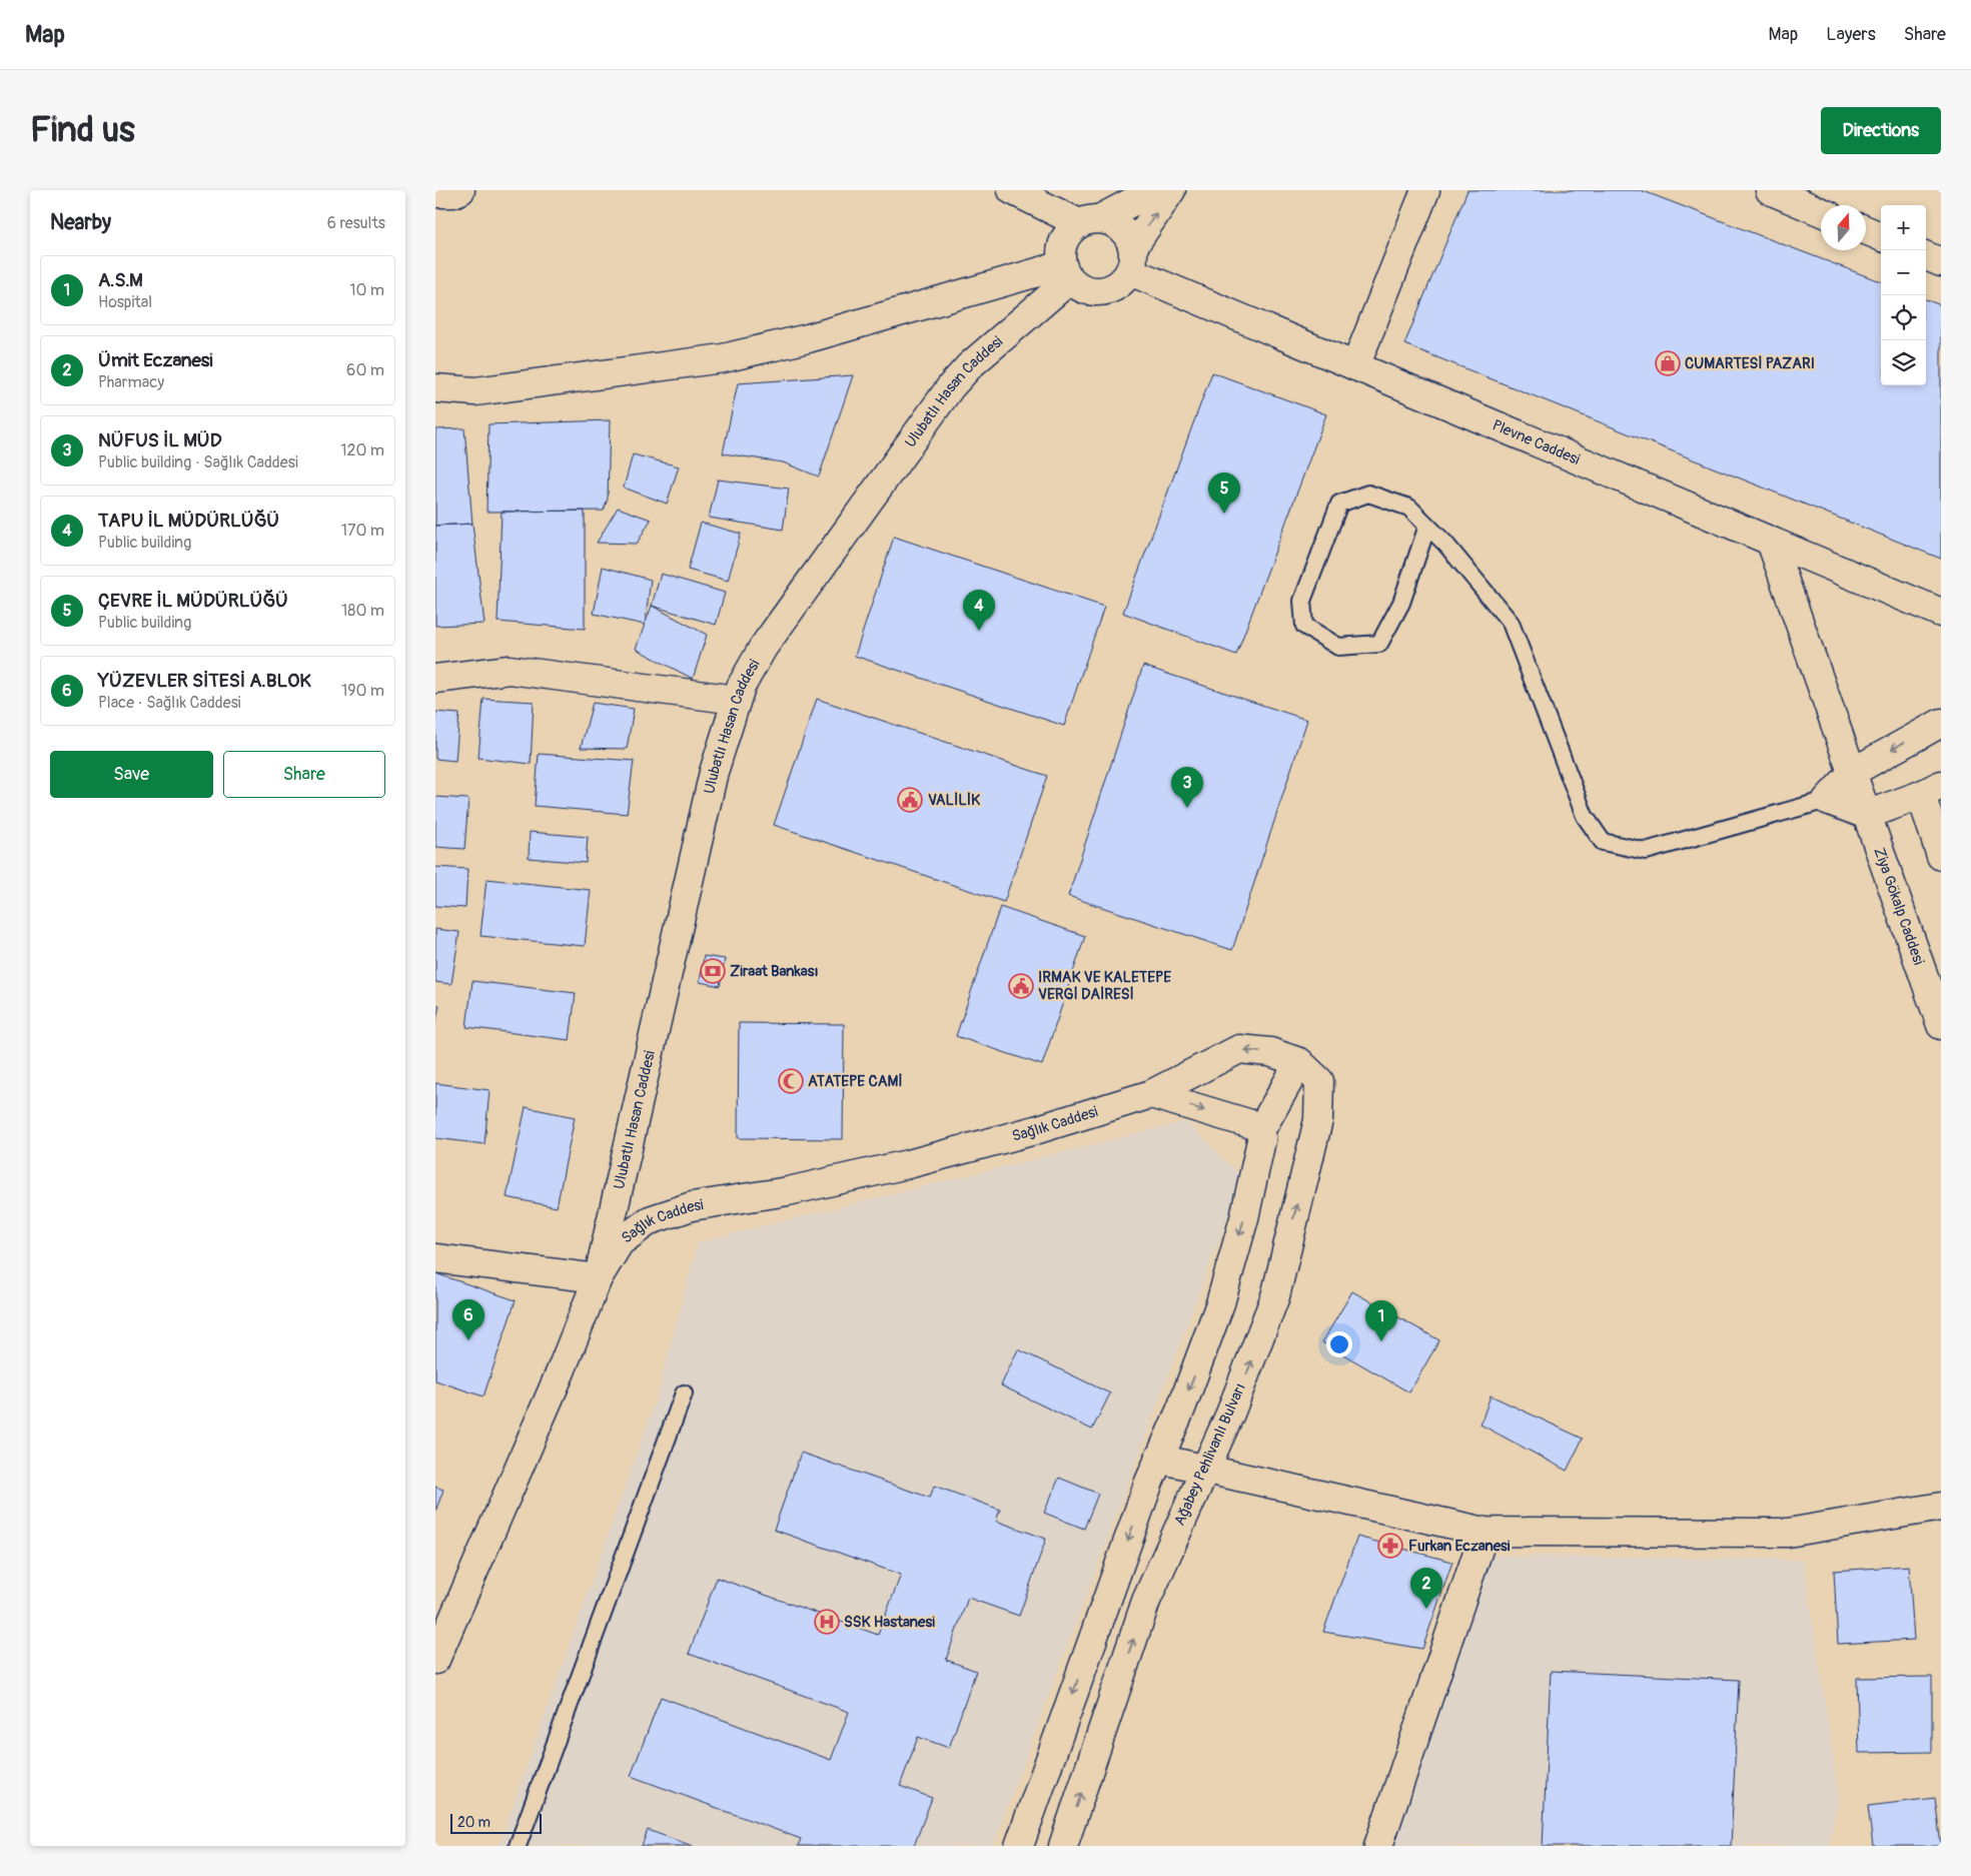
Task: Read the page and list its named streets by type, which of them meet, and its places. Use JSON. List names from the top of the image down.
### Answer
{
  "streets": {
    "street": [
      "Ulubatlı Hasan Caddesi",
      "Plevne Caddesi",
      "Ziya Gökalp Caddesi",
      "Sağlık Caddesi",
      "Ağabey Pehlivanlı Bulvarı"
    ]
  },
  "crossings": [
    ["Ulubatlı Hasan Caddesi", "Plevne Caddesi"],
    ["Ulubatlı Hasan Caddesi", "Sağlık Caddesi"],
    ["Sağlık Caddesi", "Ağabey Pehlivanlı Bulvarı"]
  ],
  "places": {
    "shop": ["CUMARTESİ PAZARI"],
    "public building": ["VALİLİK", "IRMAK VE KALETEPE VERGİ DAİRESİ"],
    "bank": ["Ziraat Bankası"],
    "mosque": ["ATATEPE CAMİ"],
    "pharmacy": ["Furkan Eczanesi"],
    "hospital": ["SSK Hastanesi"]
  },
  "scale_bar": "20 m",
  "north": "top",
  "page": {
    "header": "Map",
    "nav": ["Map", "Layers", "Share"],
    "buttons": [
      "Directions",
      ["Save", "Share"]
    ],
    "title": "Find us",
    "heading": ["Nearby", "6 results"],
    "map_buttons": ["+", "−"],
    "list": [
      {
        "mark": "1",
        "name": "A.S.M",
        "note": "Hospital",
        "value": "10 m"
      },
      {
        "mark": "2",
        "name": "Ümit Eczanesi",
        "note": "Pharmacy",
        "value": "60 m"
      },
      {
        "mark": "3",
        "name": "NÜFUS İL MÜD",
        "note": "Public building · Sağlık Caddesi",
        "value": "120 m"
      },
      {
        "mark": "4",
        "name": "TAPU İL MÜDÜRLÜĞÜ",
        "note": "Public building",
        "value": "170 m"
      },
      {
        "mark": "5",
        "name": "ÇEVRE İL MÜDÜRLÜĞÜ",
        "note": "Public building",
        "value": "180 m"
      },
      {
        "mark": "6",
        "name": "YÜZEVLER SİTESİ A.BLOK",
        "note": "Place · Sağlık Caddesi",
        "value": "190 m"
      }
    ],
    "pins": [
      "5",
      "4",
      "3",
      "6",
      "1",
      "2"
    ],
    "scale": "20 m"
  }
}
